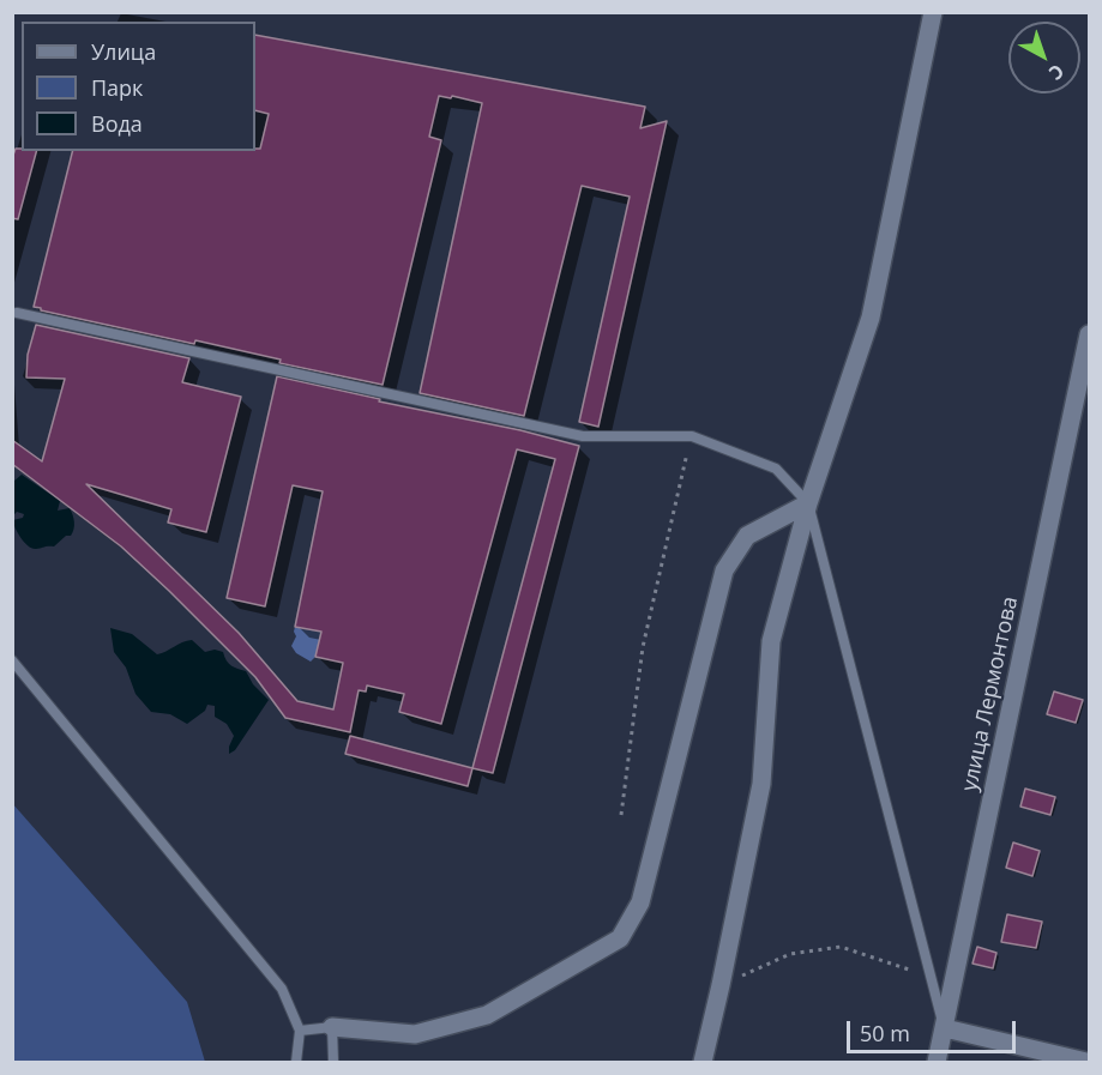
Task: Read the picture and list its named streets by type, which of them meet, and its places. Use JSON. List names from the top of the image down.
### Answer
{
  "streets": {
    "street": ["улица Лермонтова"]
  },
  "legend": ["Улица", "Парк", "Вода"],
  "scale_bar": "50 m",
  "north": "bottom right"
}
